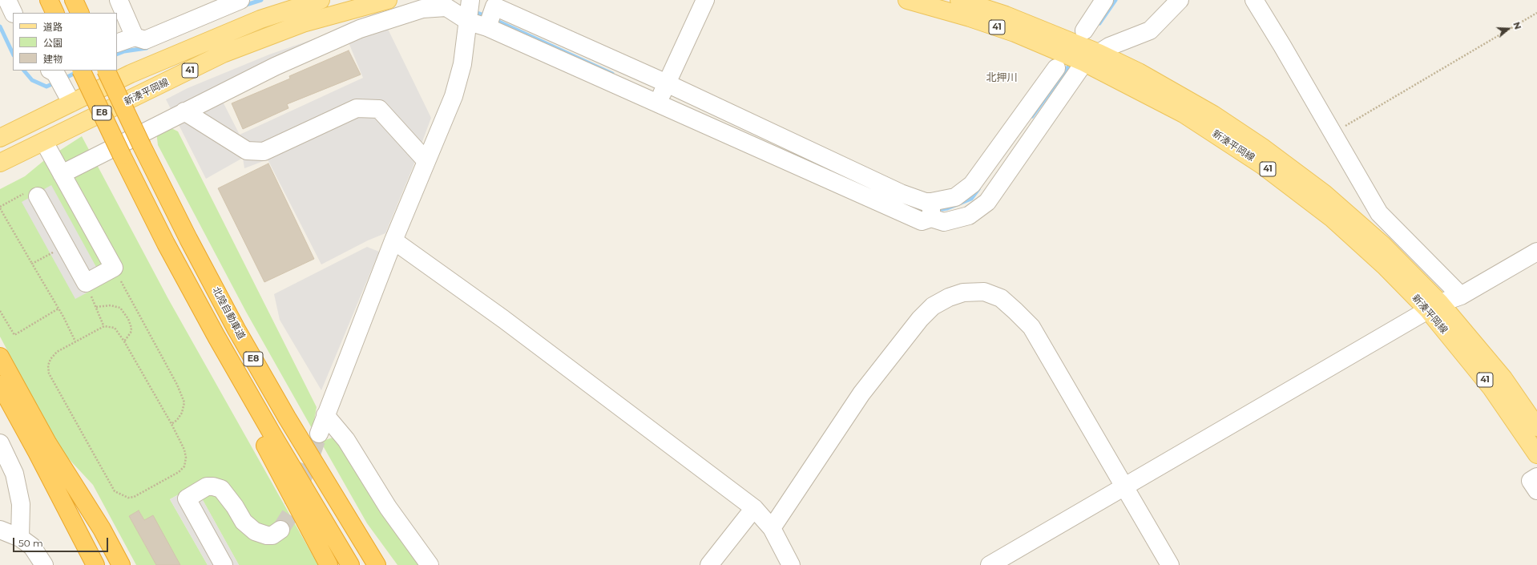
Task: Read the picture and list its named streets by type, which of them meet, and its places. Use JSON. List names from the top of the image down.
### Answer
{
  "streets": {
    "highway": ["E8", "北陸自動車道"],
    "main road": ["41", "新湊平岡線"]
  },
  "districts": ["北押川"],
  "legend": ["道路", "公園", "建物"],
  "scale_bar": "50 m",
  "north": "right"
}
